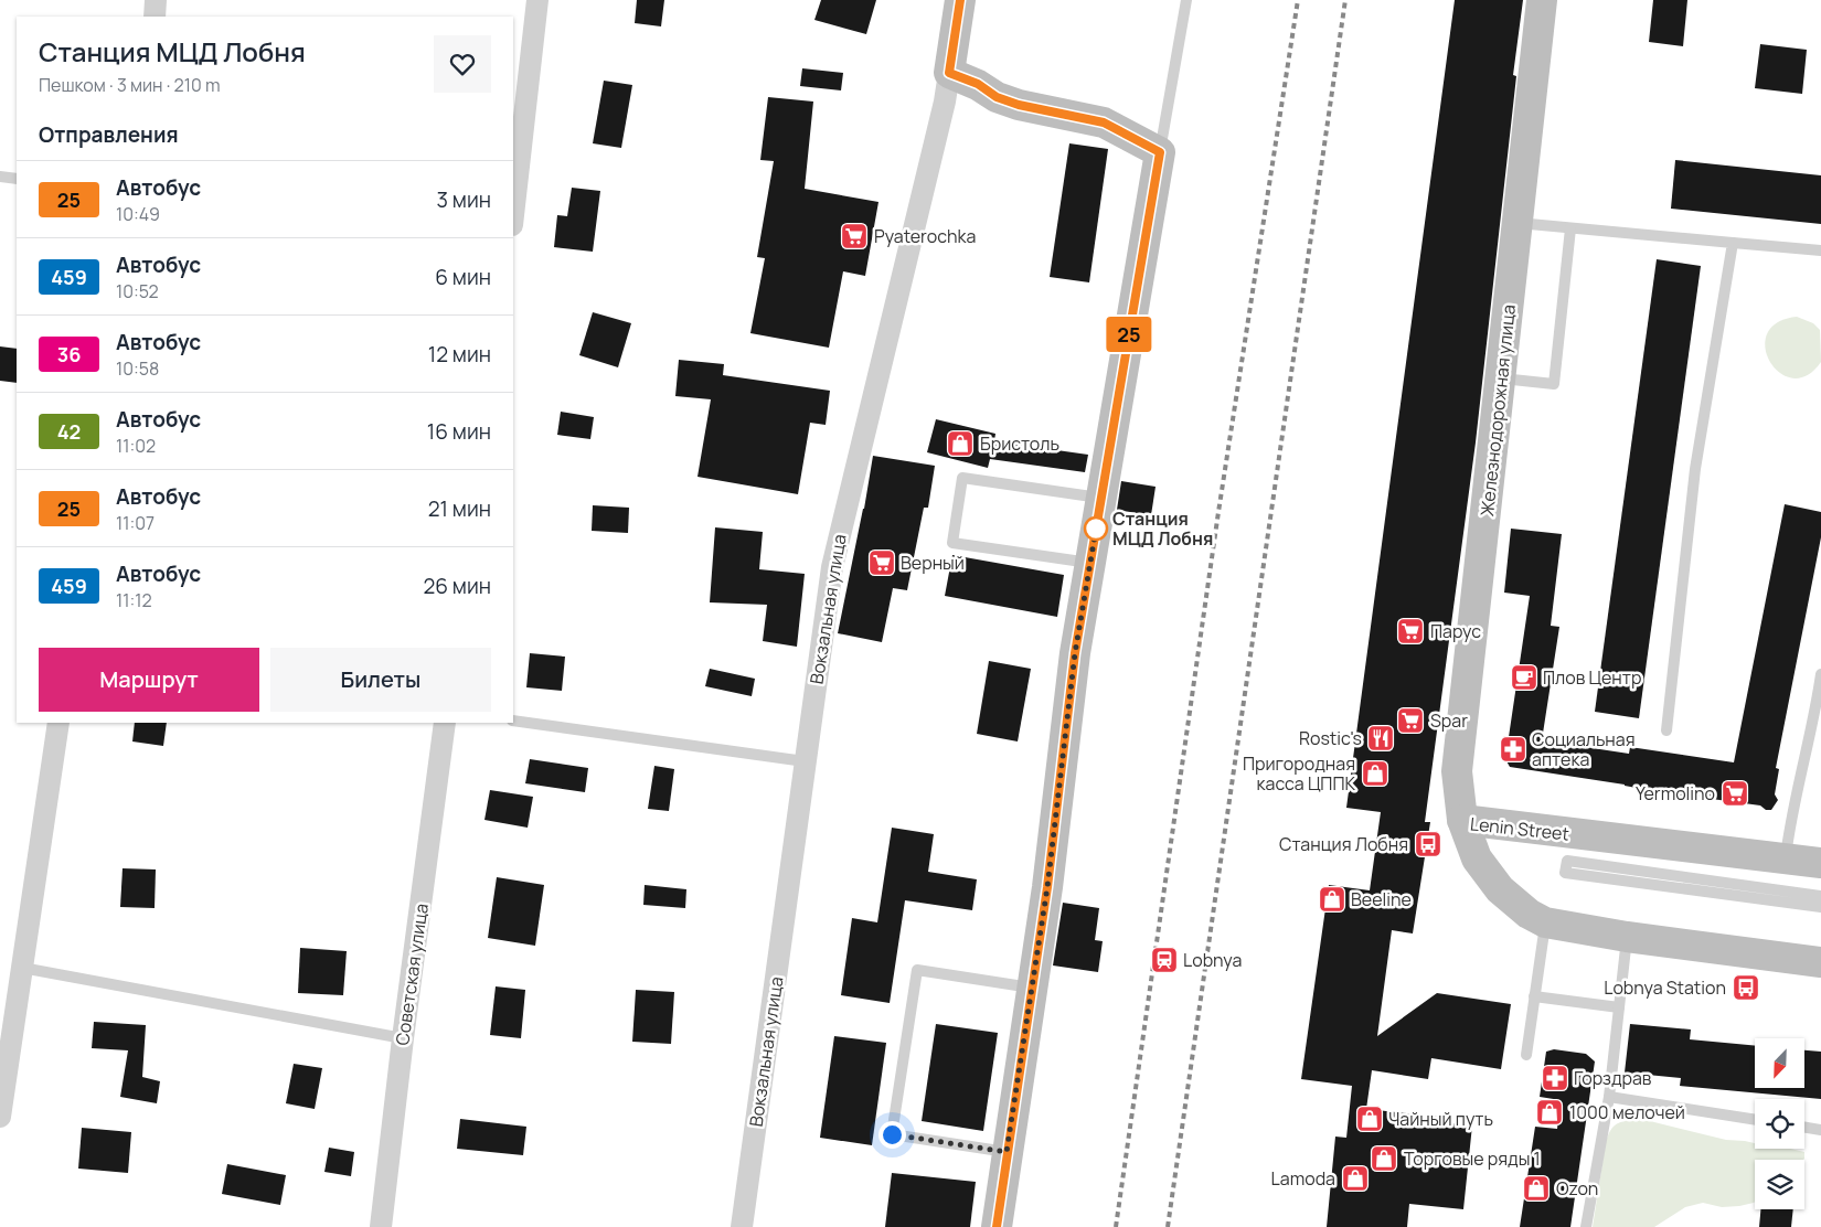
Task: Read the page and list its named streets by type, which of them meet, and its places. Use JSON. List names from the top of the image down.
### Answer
{
  "streets": {
    "street": [
      "Железнодорожная улица",
      "Вокзальная улица",
      "Lenin Street",
      "Советская улица"
    ]
  },
  "crossings": [
    ["Железнодорожная улица", "Lenin Street"]
  ],
  "places": {
    "supermarket": [
      "Pyaterochka",
      "Верный",
      "Парус",
      "Spar",
      "Yermolino"
    ],
    "shop": [
      "Бристоль",
      "Пригородная касса ЦППК",
      "Beeline",
      "1000 мелочей",
      "Чайный путь",
      "Торговые ряды 1",
      "Lamoda",
      "Ozon"
    ],
    "other": ["Станция МЦД Лобня"],
    "cafe": ["Плов Центр"],
    "restaurant": ["Rostic's"],
    "pharmacy": ["Социальная аптека", "Горздрав"],
    "bus stop": ["Станция Лобня", "Lobnya Station"],
    "station": ["Lobnya"]
  },
  "lines": ["bus line 25"],
  "north": "bottom left",
  "page": {
    "on_map": "25",
    "heading": [
      ["Станция МЦД Лобня", "Пешком · 3 мин · 210 m"],
      "Отправления"
    ],
    "list": [
      {
        "mark": "25",
        "name": "Автобус",
        "note": "10:49",
        "value": "3 мин"
      },
      {
        "mark": "459",
        "name": "Автобус",
        "note": "10:52",
        "value": "6 мин"
      },
      {
        "mark": "36",
        "name": "Автобус",
        "note": "10:58",
        "value": "12 мин"
      },
      {
        "mark": "42",
        "name": "Автобус",
        "note": "11:02",
        "value": "16 мин"
      },
      {
        "mark": "25",
        "name": "Автобус",
        "note": "11:07",
        "value": "21 мин"
      },
      {
        "mark": "459",
        "name": "Автобус",
        "note": "11:12",
        "value": "26 мин"
      }
    ],
    "buttons": ["Маршрут", "Билеты"]
  }
}
